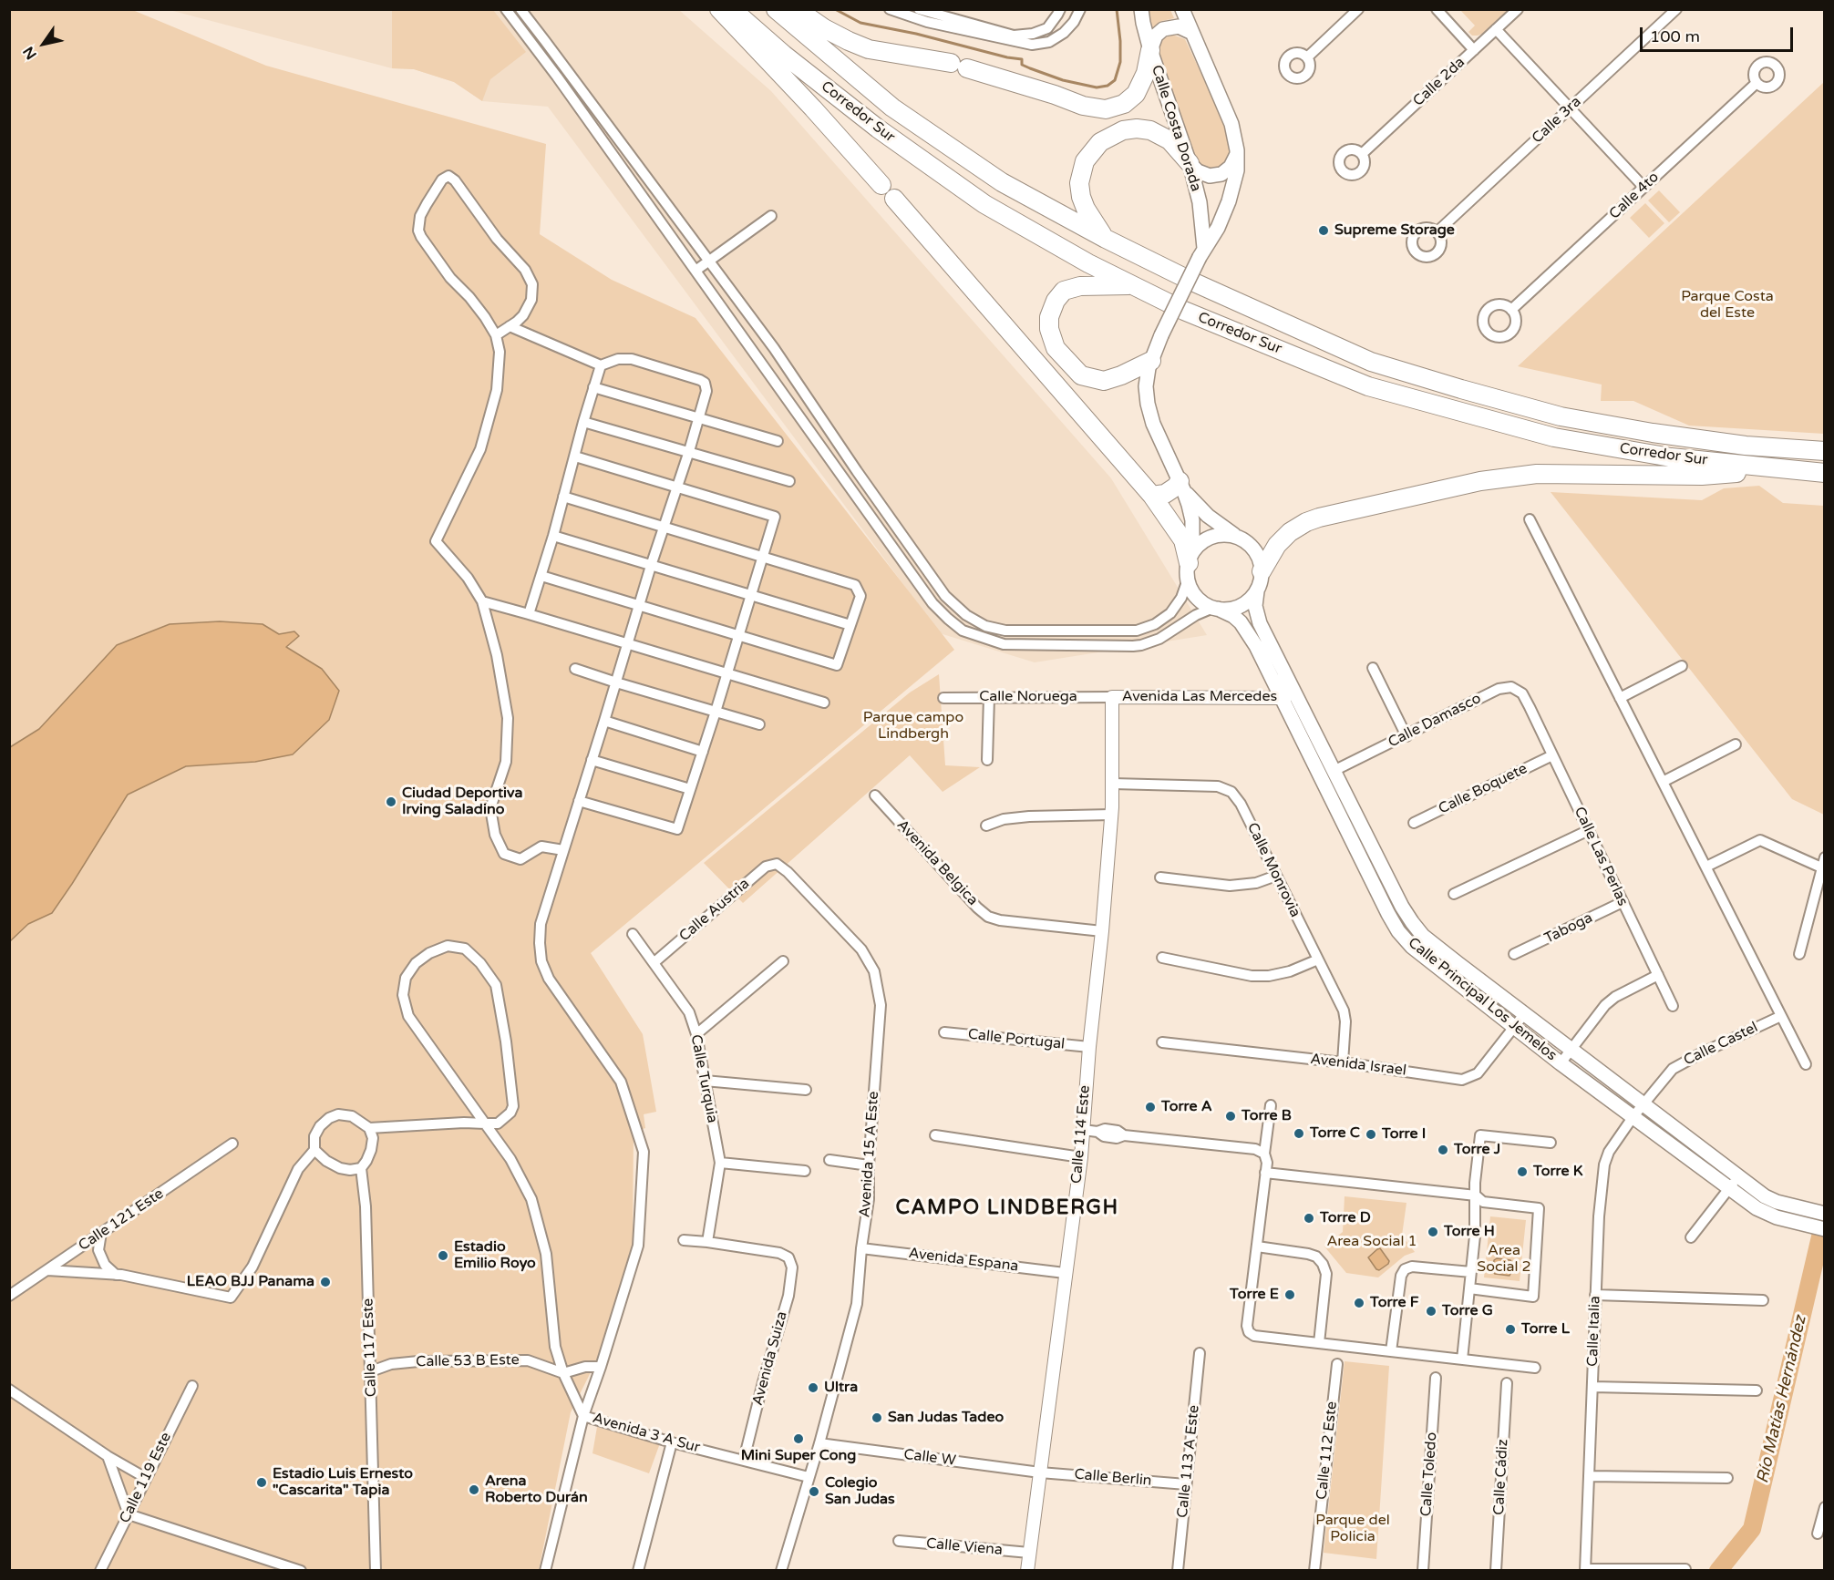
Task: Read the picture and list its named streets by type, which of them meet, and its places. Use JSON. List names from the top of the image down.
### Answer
{
  "streets": {
    "highway": ["Corredor Sur"],
    "main road": ["Calle Costa Dorada", "Calle Principal Los Jemelos"],
    "street": [
      "Calle 2da",
      "Calle 3ra",
      "Calle 4to",
      "Calle Noruega",
      "Avenida Las Mercedes",
      "Calle Damasco",
      "Calle Boquete",
      "Calle Las Perlas",
      "Avenida Belgica",
      "Calle Monrovia",
      "Calle Austria",
      "Taboga",
      "Calle Portugal",
      "Calle Castel",
      "Avenida Israel",
      "Calle Turquia",
      "Calle 114 Este",
      "Avenida 15 A Este",
      "Calle 121 Este",
      "Avenida Espana",
      "Calle Italia",
      "Calle 117 Este",
      "Avenida Suiza",
      "Calle 53 B Este",
      "Avenida 3 A Sur",
      "Calle 112 Este",
      "Calle W",
      "Calle 113 A Este",
      "Calle Toledo",
      "Calle Cádiz",
      "Calle 119 Este",
      "Calle Berlin",
      "Calle Viena"
    ]
  },
  "crossings": [
    ["Calle Noruega", "Avenida Las Mercedes"],
    ["Calle Noruega", "Calle 114 Este"],
    ["Avenida Las Mercedes", "Calle Principal Los Jemelos"],
    ["Avenida Las Mercedes", "Calle 114 Este"],
    ["Calle Damasco", "Calle Las Perlas"],
    ["Calle Damasco", "Calle Principal Los Jemelos"],
    ["Calle Boquete", "Calle Las Perlas"],
    ["Calle Las Perlas", "Taboga"],
    ["Avenida Belgica", "Calle 114 Este"],
    ["Calle Monrovia", "Avenida Israel"],
    ["Calle Monrovia", "Calle 114 Este"],
    ["Calle Austria", "Calle Turquia"],
    ["Calle Austria", "Avenida 15 A Este"],
    ["Calle Principal Los Jemelos", "Calle Castel"],
    ["Calle Principal Los Jemelos", "Avenida Israel"],
    ["Calle Principal Los Jemelos", "Calle Italia"],
    ["Calle Portugal", "Calle 114 Este"],
    ["Calle Castel", "Calle Italia"],
    ["Calle Turquia", "Avenida Suiza"],
    ["Calle 114 Este", "Avenida Espana"],
    ["Calle 114 Este", "Calle W"],
    ["Calle 114 Este", "Calle Berlin"],
    ["Calle 114 Este", "Calle Viena"],
    ["Avenida 15 A Este", "Avenida Espana"],
    ["Avenida 15 A Este", "Avenida 3 A Sur"],
    ["Avenida 15 A Este", "Calle W"],
    ["Calle 117 Este", "Calle 53 B Este"],
    ["Avenida Suiza", "Avenida 3 A Sur"],
    ["Calle 53 B Este", "Avenida 3 A Sur"],
    ["Calle W", "Calle Berlin"],
    ["Calle 113 A Este", "Calle Berlin"]
  ],
  "districts": ["CAMPO LINDBERGH"],
  "water": ["Río Matías Hernández"],
  "parks": [
    "Parque Costa del Este",
    "Parque campo Lindbergh",
    "Area Social 1",
    "Area Social 2",
    "Parque del Policia"
  ],
  "places": [
    "Supreme Storage",
    "Ciudad Deportiva Irving Saladino",
    "Torre A",
    "Torre B",
    "Torre C",
    "Torre I",
    "Torre J",
    "Torre K",
    "Torre D",
    "Torre H",
    "Estadio Emilio Royo",
    "LEAO BJJ Panama",
    "Torre E",
    "Torre F",
    "Torre G",
    "Torre L",
    "Ultra",
    "San Judas Tadeo",
    "Mini Super Cong",
    "Estadio Luis Ernesto \"Cascarita\" Tapia",
    "Arena Roberto Durán",
    "Colegio San Judas"
  ],
  "scale_bar": "100 m",
  "north": "bottom left"
}
